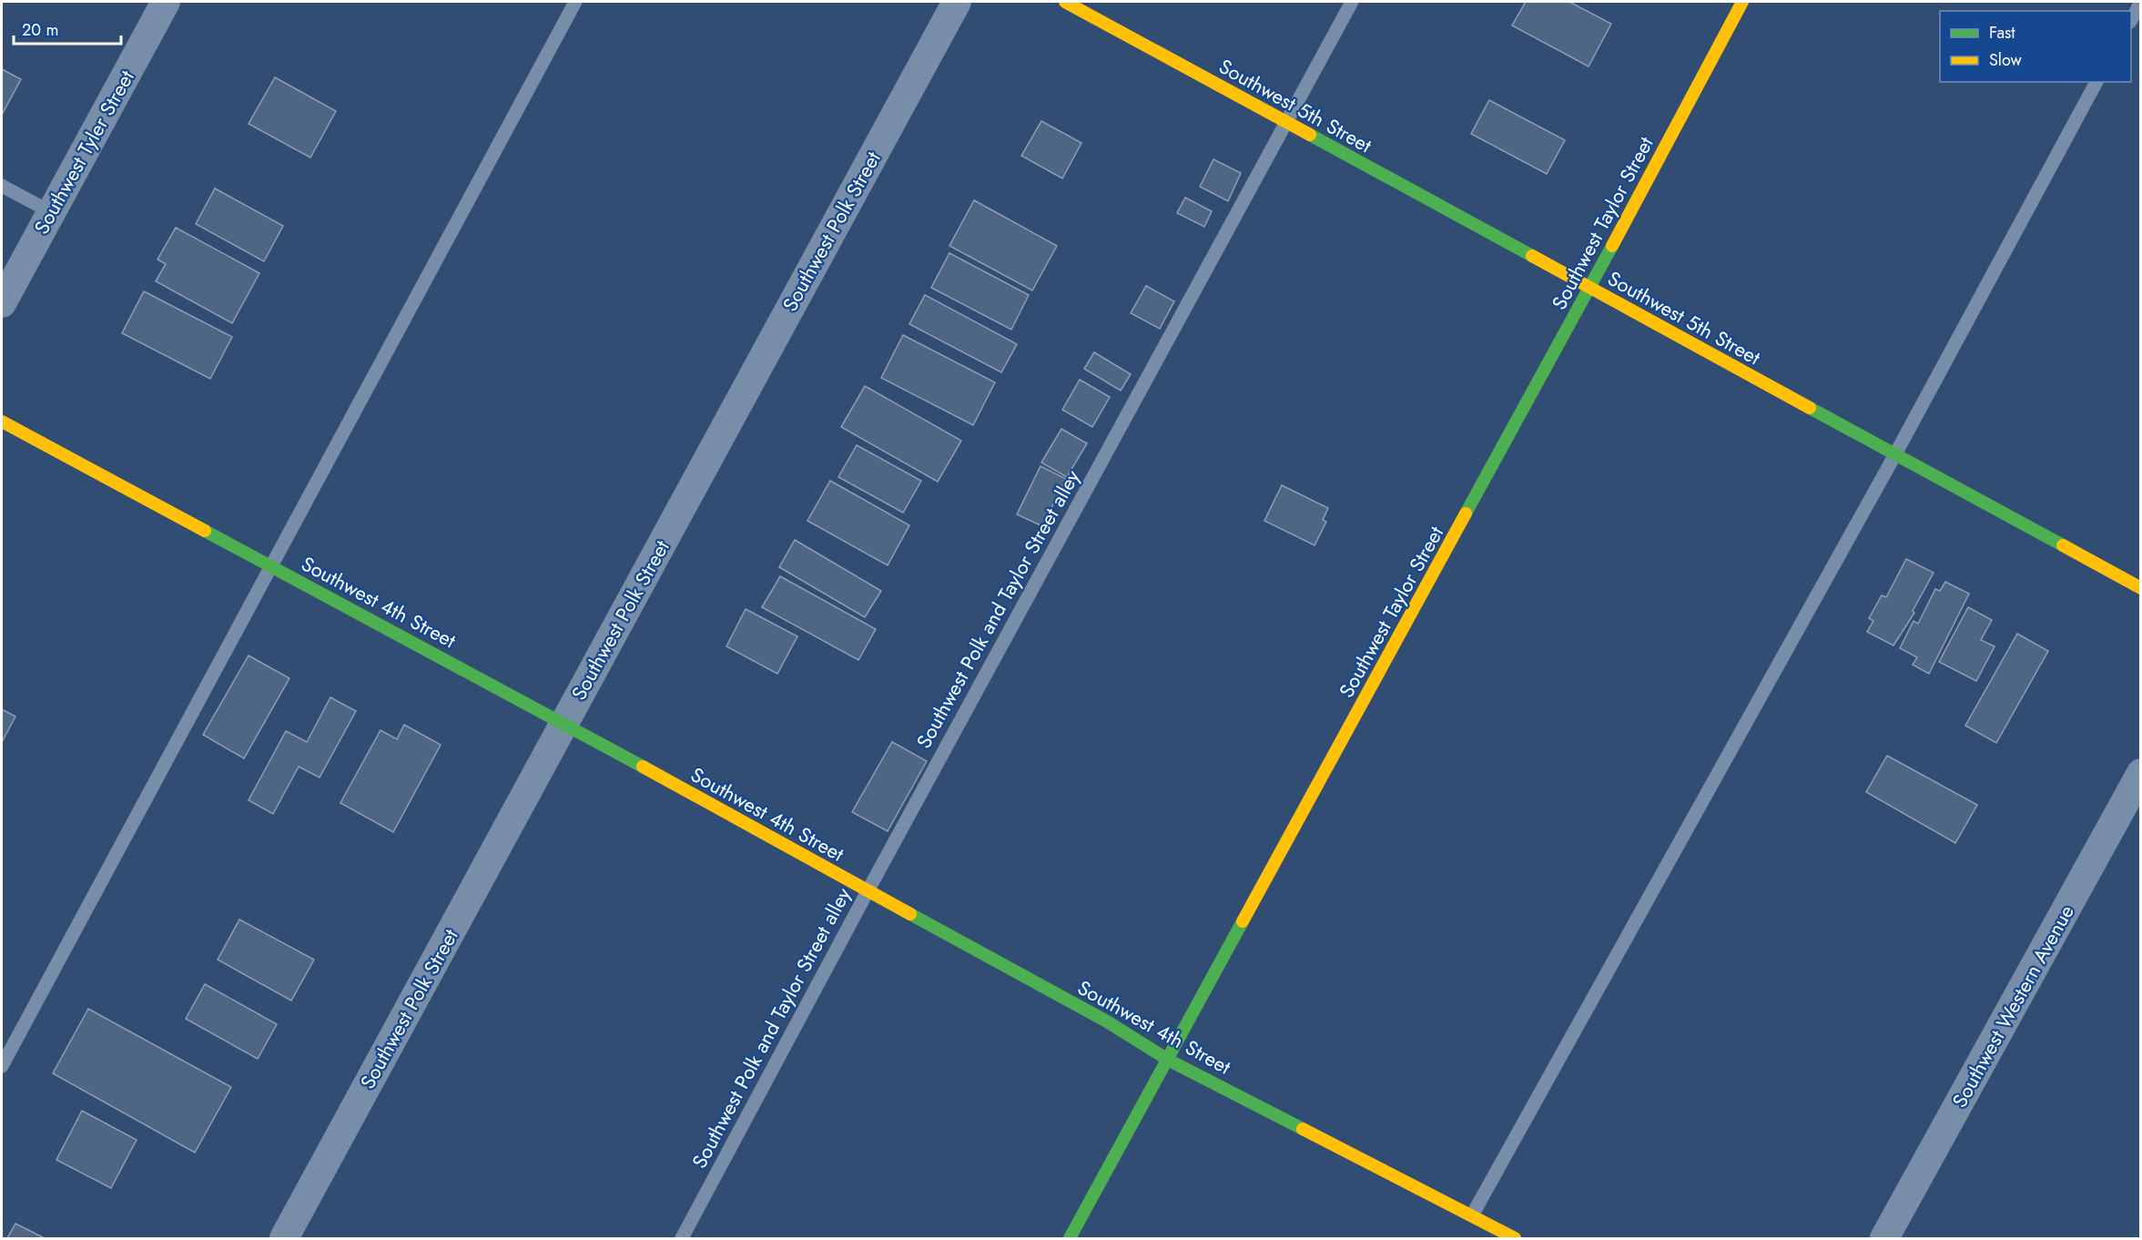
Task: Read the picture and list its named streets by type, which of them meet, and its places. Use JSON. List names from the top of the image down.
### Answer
{
  "streets": {
    "street": [
      "Southwest 5th Street",
      "Southwest Tyler Street",
      "Southwest Taylor Street",
      "Southwest Polk Street",
      "Southwest 4th Street",
      "Southwest Western Avenue"
    ],
    "lane": ["Southwest Polk and Taylor Street alley"]
  },
  "crossings": [
    ["Southwest 5th Street", "Southwest Taylor Street"],
    ["Southwest 5th Street", "Southwest Polk and Taylor Street alley"],
    ["Southwest Taylor Street", "Southwest 4th Street"],
    ["Southwest Polk Street", "Southwest 4th Street"],
    ["Southwest 4th Street", "Southwest Polk and Taylor Street alley"]
  ],
  "legend": ["Fast", "Slow"],
  "scale_bar": "20 m"
}
